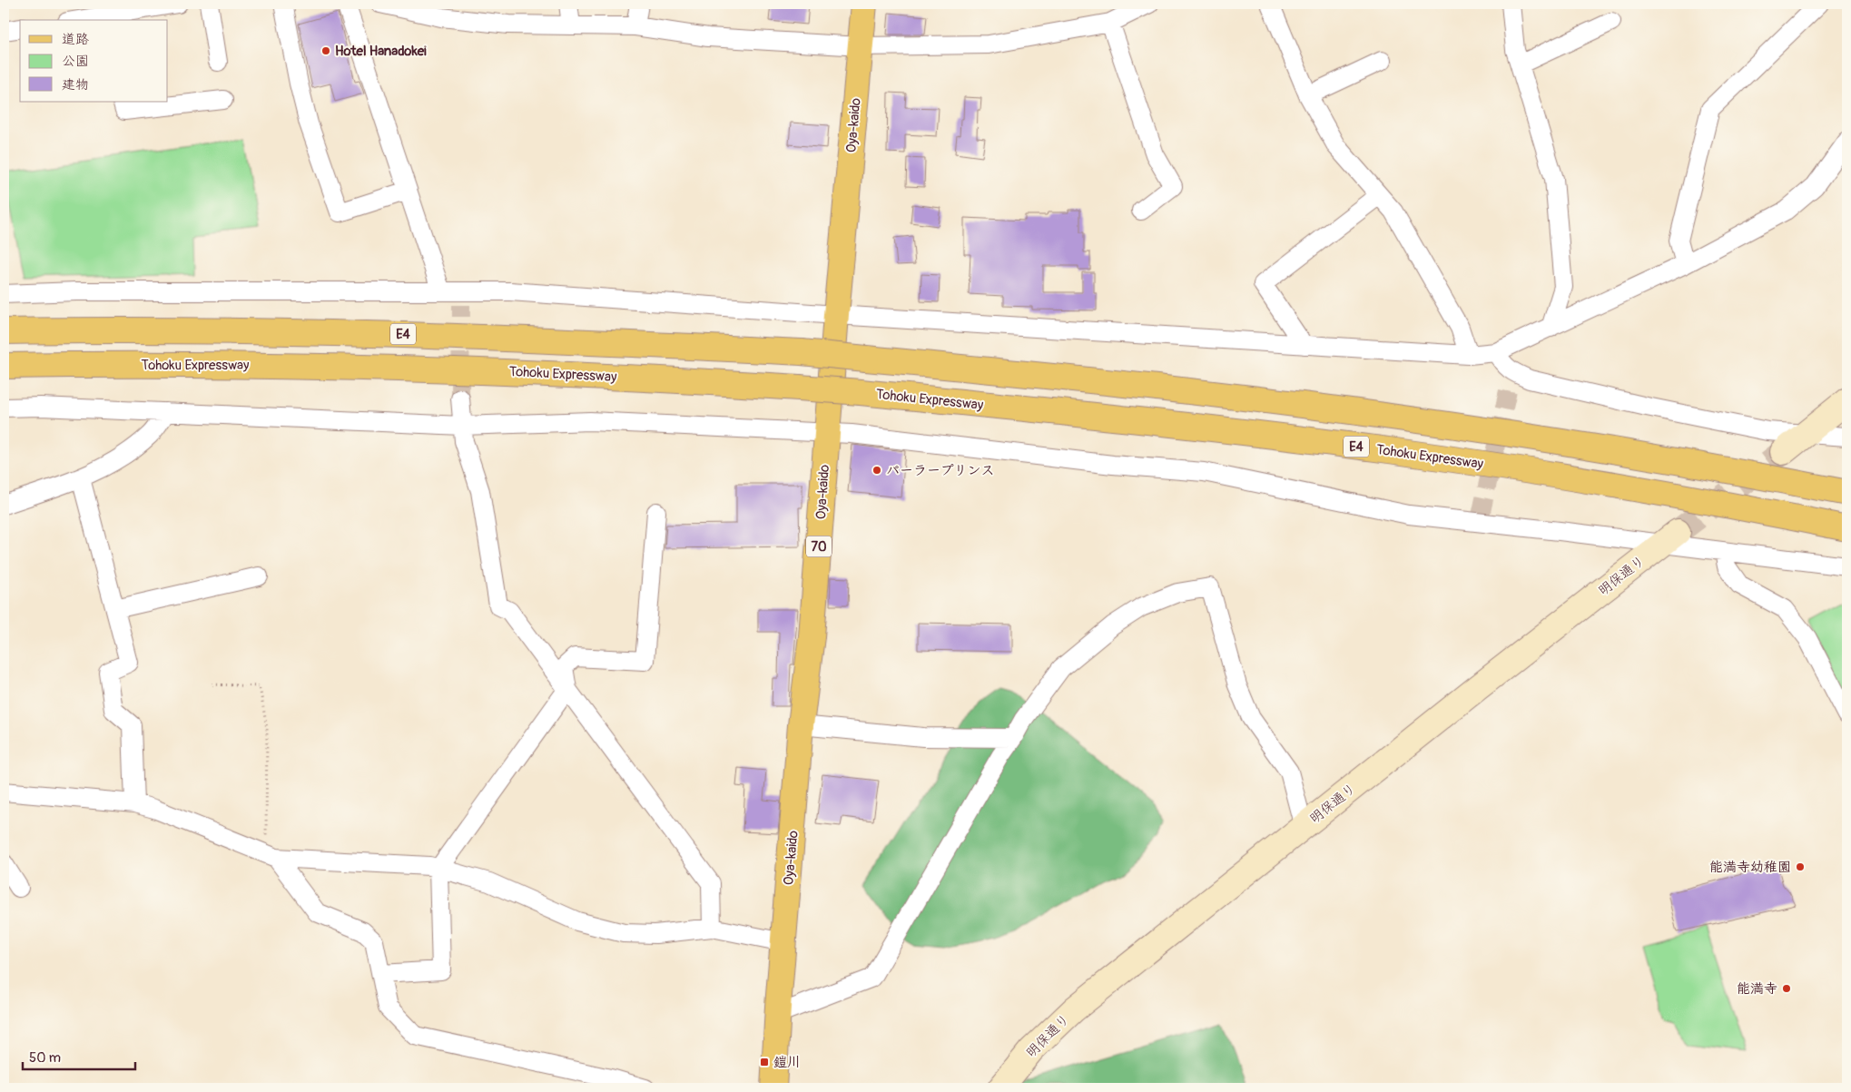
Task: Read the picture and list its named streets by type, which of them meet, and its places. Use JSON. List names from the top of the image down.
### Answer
{
  "streets": {
    "main road": [
      "Oya-kaido",
      "E4",
      "Tohoku Expressway",
      "70"
    ],
    "street": ["明保通り"]
  },
  "places": {
    "other": [
      "Hotel Hanadokei",
      "パーラープリンス",
      "能満寺幼稚園",
      "能満寺"
    ],
    "transit": ["鎧川"]
  },
  "legend": ["道路", "公園", "建物"],
  "scale_bar": "50 m"
}
